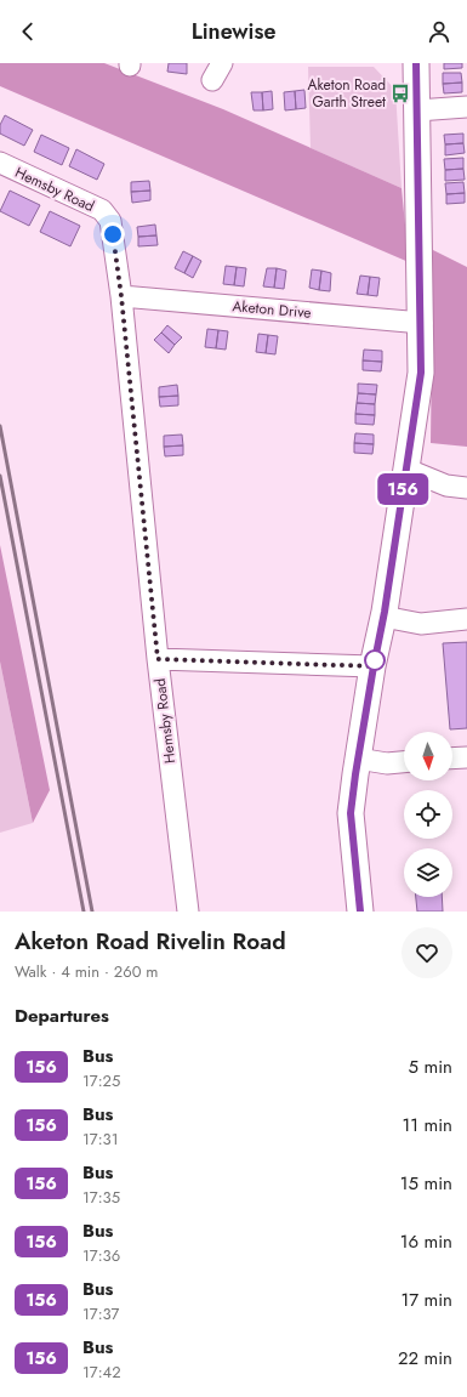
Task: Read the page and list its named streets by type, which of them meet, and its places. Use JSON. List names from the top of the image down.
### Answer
{
  "streets": {
    "street": ["Hemsby Road", "Aketon Drive"]
  },
  "crossings": [
    ["Hemsby Road", "Aketon Drive"]
  ],
  "places": {
    "bus stop": ["Aketon Road Garth Street"]
  },
  "lines": ["bus line 156"],
  "north": "bottom",
  "page": {
    "header": "Linewise",
    "on_map": "156",
    "heading": [
      ["Aketon Road Rivelin Road", "Walk · 4 min · 260 m"],
      "Departures"
    ],
    "list": [
      {
        "mark": "156",
        "name": "Bus",
        "note": "17:25",
        "value": "5 min"
      },
      {
        "mark": "156",
        "name": "Bus",
        "note": "17:31",
        "value": "11 min"
      },
      {
        "mark": "156",
        "name": "Bus",
        "note": "17:35",
        "value": "15 min"
      },
      {
        "mark": "156",
        "name": "Bus",
        "note": "17:36",
        "value": "16 min"
      },
      {
        "mark": "156",
        "name": "Bus",
        "note": "17:37",
        "value": "17 min"
      },
      {
        "mark": "156",
        "name": "Bus",
        "note": "17:42",
        "value": "22 min"
      }
    ]
  }
}
